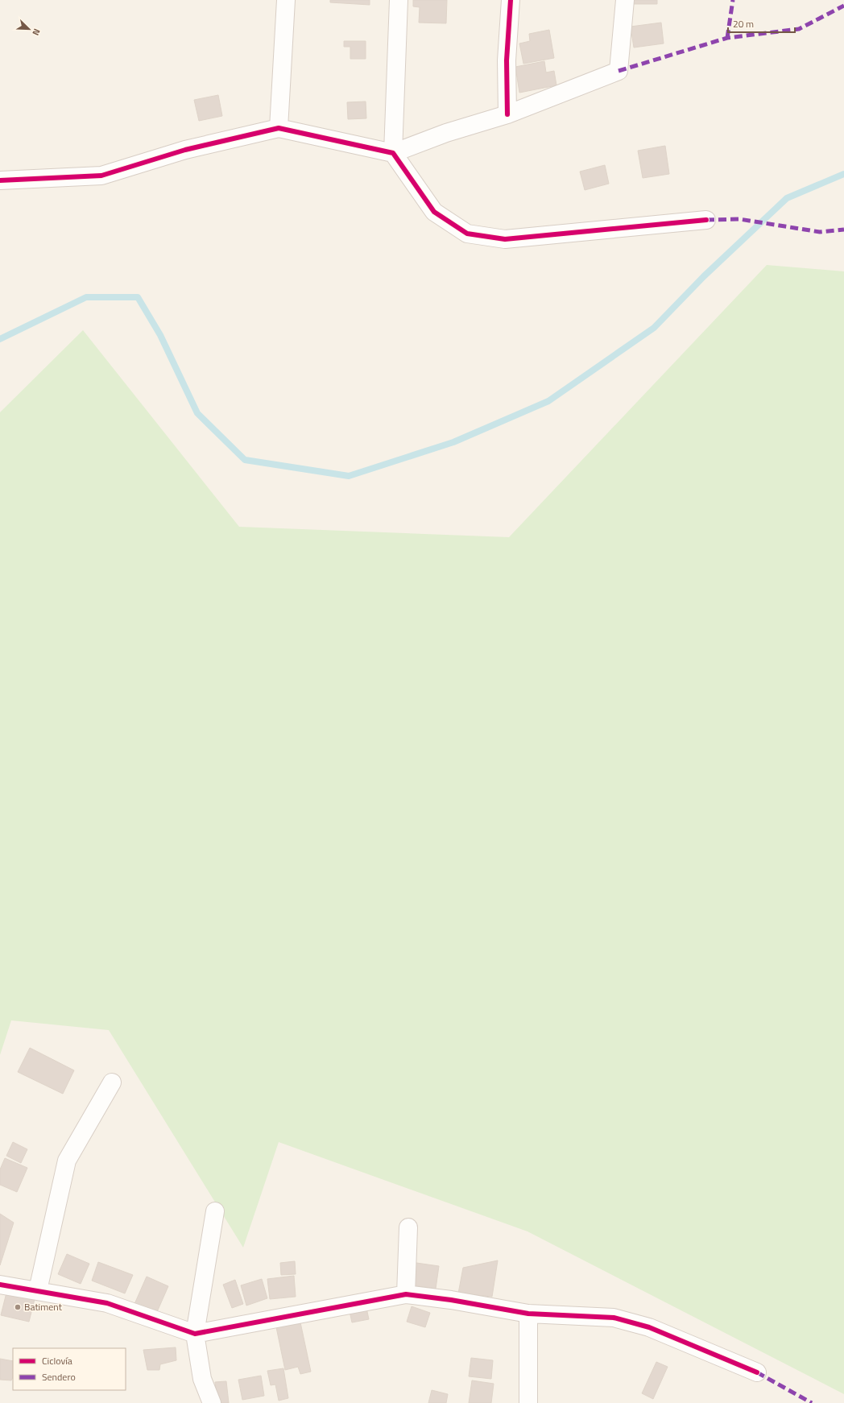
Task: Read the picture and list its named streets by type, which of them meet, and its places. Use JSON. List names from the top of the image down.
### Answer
{
  "places": ["Batiment"],
  "legend": ["Ciclovía", "Sendero"],
  "scale_bar": "20 m",
  "north": "bottom right"
}
